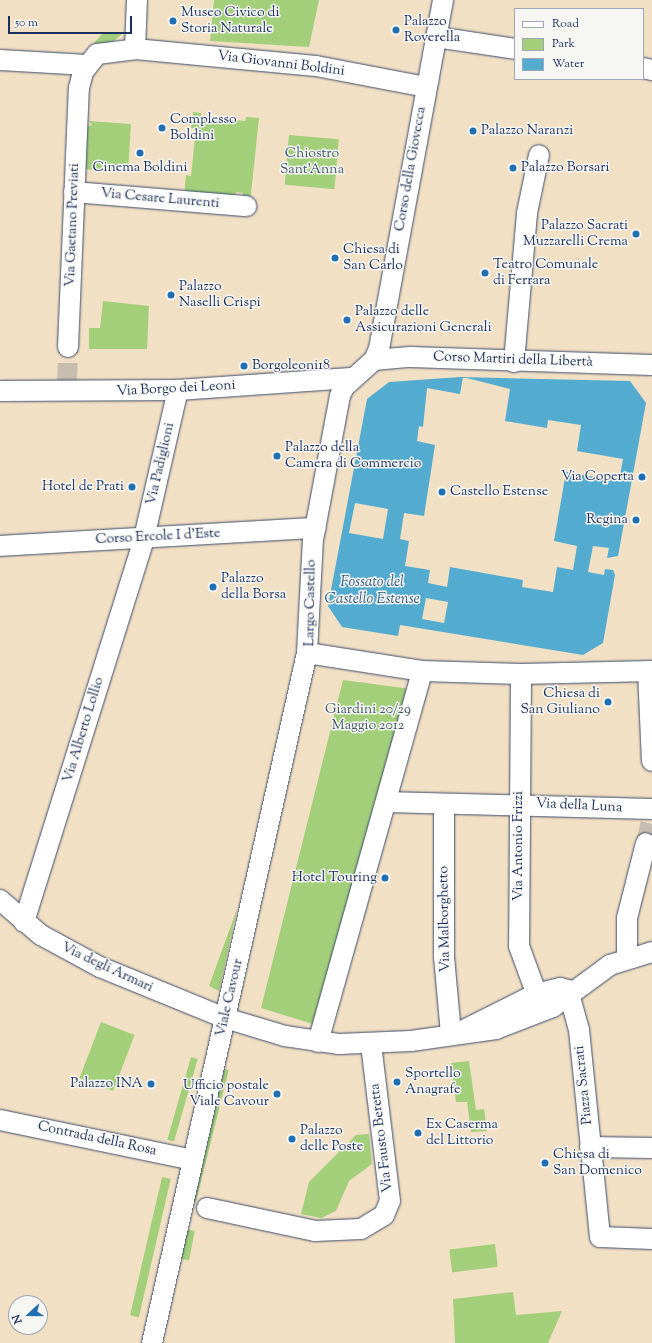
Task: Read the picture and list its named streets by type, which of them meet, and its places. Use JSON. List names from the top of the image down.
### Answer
{
  "streets": {
    "street": [
      "Via Giovanni Boldini",
      "Corso della Giovecca",
      "Via Cesare Laurenti",
      "Via Gaetano Previati",
      "Corso Martiri della Libertà",
      "Via Borgo dei Leoni",
      "Via Padiglioni",
      "Corso Ercole I d'Este",
      "Largo Castello",
      "Via Alberto Lollio",
      "Via della Luna",
      "Via Antonio Frizzi",
      "Via Malborghetto",
      "Via degli Armari",
      "Viale Cavour",
      "Piazza Sacrati",
      "Via Fausto Beretta",
      "Contrada della Rosa"
    ]
  },
  "crossings": [
    ["Via Giovanni Boldini", "Corso della Giovecca"],
    ["Via Giovanni Boldini", "Via Gaetano Previati"],
    ["Corso della Giovecca", "Corso Martiri della Libertà"],
    ["Corso della Giovecca", "Largo Castello"],
    ["Via Cesare Laurenti", "Via Gaetano Previati"],
    ["Corso Martiri della Libertà", "Largo Castello"],
    ["Via Borgo dei Leoni", "Via Padiglioni"],
    ["Via Borgo dei Leoni", "Largo Castello"],
    ["Via Padiglioni", "Corso Ercole I d'Este"],
    ["Via Padiglioni", "Via Alberto Lollio"],
    ["Corso Ercole I d'Este", "Largo Castello"],
    ["Corso Ercole I d'Este", "Via Alberto Lollio"],
    ["Largo Castello", "Via Antonio Frizzi"],
    ["Largo Castello", "Viale Cavour"],
    ["Via Alberto Lollio", "Via degli Armari"],
    ["Via della Luna", "Via Antonio Frizzi"],
    ["Via della Luna", "Via Malborghetto"],
    ["Via Antonio Frizzi", "Via degli Armari"],
    ["Via Malborghetto", "Via degli Armari"],
    ["Via degli Armari", "Viale Cavour"],
    ["Via degli Armari", "Via Fausto Beretta"],
    ["Viale Cavour", "Contrada della Rosa"]
  ],
  "water": ["Fossato del Castello Estense"],
  "parks": ["Chiostro Sant'Anna", "Giardini 20/29 Maggio 2012"],
  "places": [
    "Museo Civico di Storia Naturale",
    "Palazzo Roverella",
    "Complesso Boldini",
    "Palazzo Naranzi",
    "Cinema Boldini",
    "Palazzo Borsari",
    "Palazzo Sacrati Muzzarelli Crema",
    "Chiesa di San Carlo",
    "Teatro Comunale di Ferrara",
    "Palazzo Naselli Crispi",
    "Palazzo delle Assicurazioni Generali",
    "Borgoleoni18",
    "Palazzo della Camera di Commercio",
    "Via Coperta",
    "Hotel de Prati",
    "Castello Estense",
    "Regina",
    "Palazzo della Borsa",
    "Chiesa di San Giuliano",
    "Hotel Touring",
    "Sportello Anagrafe",
    "Palazzo INA",
    "Ufficio postale Viale Cavour",
    "Ex Caserma del Littorio",
    "Palazzo delle Poste",
    "Chiesa di San Domenico"
  ],
  "legend": ["Road", "Park", "Water"],
  "scale_bar": "50 m",
  "north": "left"
}
